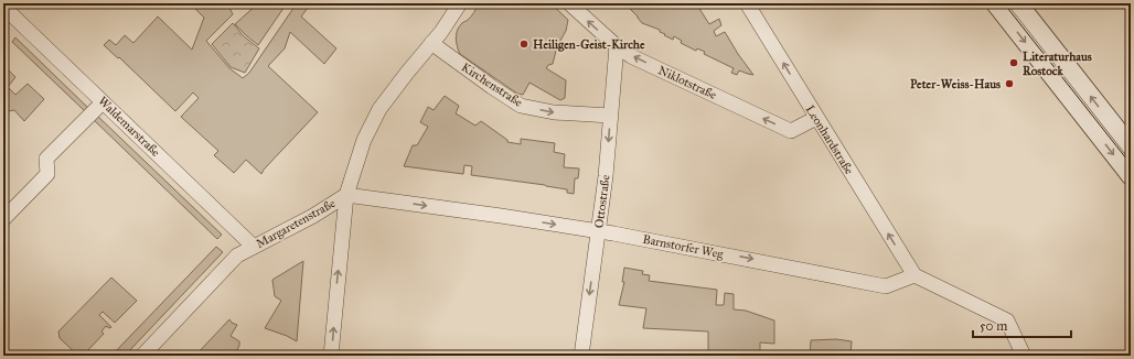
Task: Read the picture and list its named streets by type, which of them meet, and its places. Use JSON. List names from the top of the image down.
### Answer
{
  "streets": {
    "street": [
      "Niklotstraße",
      "Kirchenstraße",
      "Waldemarstraße",
      "Leonhardstraße",
      "Ottostraße",
      "Margaretenstraße",
      "Barnstorfer Weg"
    ]
  },
  "crossings": [
    ["Niklotstraße", "Leonhardstraße"],
    ["Niklotstraße", "Ottostraße"],
    ["Kirchenstraße", "Ottostraße"],
    ["Kirchenstraße", "Margaretenstraße"],
    ["Waldemarstraße", "Margaretenstraße"],
    ["Leonhardstraße", "Barnstorfer Weg"],
    ["Ottostraße", "Barnstorfer Weg"],
    ["Margaretenstraße", "Barnstorfer Weg"]
  ],
  "one_way": [
    "Niklotstraße",
    "Kirchenstraße",
    "Leonhardstraße",
    "Ottostraße",
    "Barnstorfer Weg"
  ],
  "places": ["Heiligen-Geist-Kirche", "Literaturhaus Rostock", "Peter-Weiss-Haus"],
  "scale_bar": "50 m"
}
